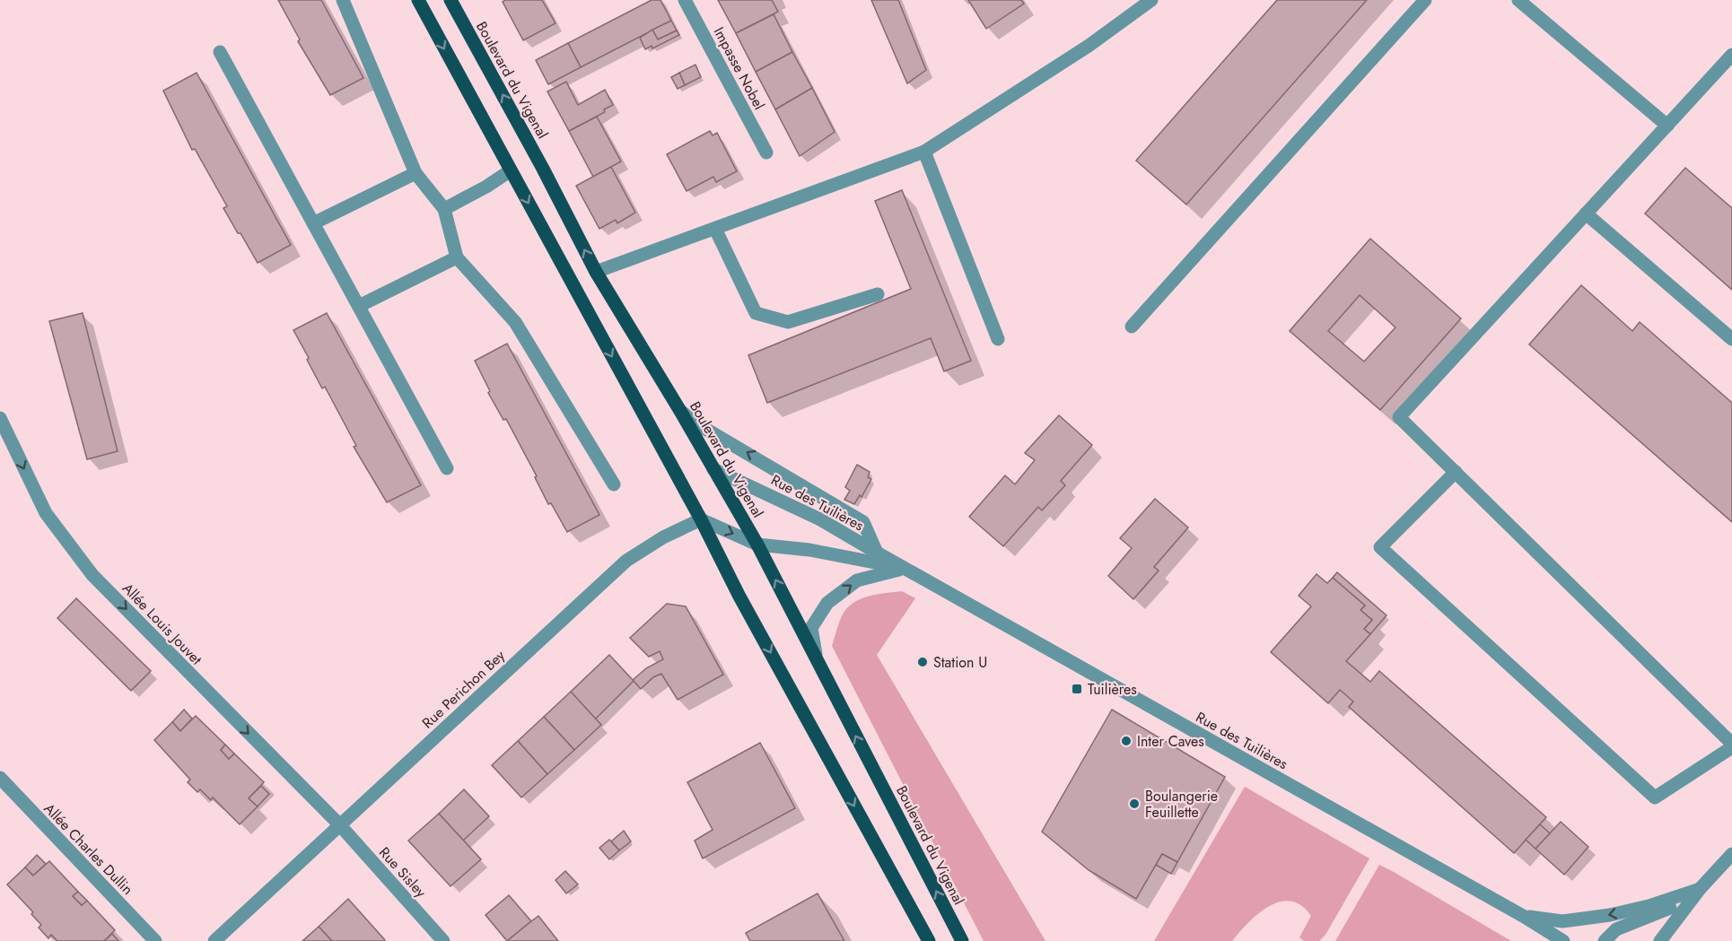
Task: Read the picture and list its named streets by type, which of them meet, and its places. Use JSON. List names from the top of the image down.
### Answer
{
  "streets": {
    "main road": ["Boulevard du Vigenal"],
    "street": [
      "Impasse Nobel",
      "Rue des Tuilières",
      "Allée Louis Jouvet",
      "Rue Perichon Bey",
      "Allée Charles Dullin",
      "Rue Sisley"
    ]
  },
  "crossings": [
    ["Boulevard du Vigenal", "Rue des Tuilières"],
    ["Allée Louis Jouvet", "Rue Perichon Bey"],
    ["Allée Louis Jouvet", "Rue Sisley"],
    ["Rue Perichon Bey", "Rue Sisley"]
  ],
  "one_way": ["Allée Louis Jouvet"],
  "places": {
    "other": ["Station U", "Inter Caves", "Boulangerie Feuillette"],
    "transit": ["Tuilières"]
  }
}
